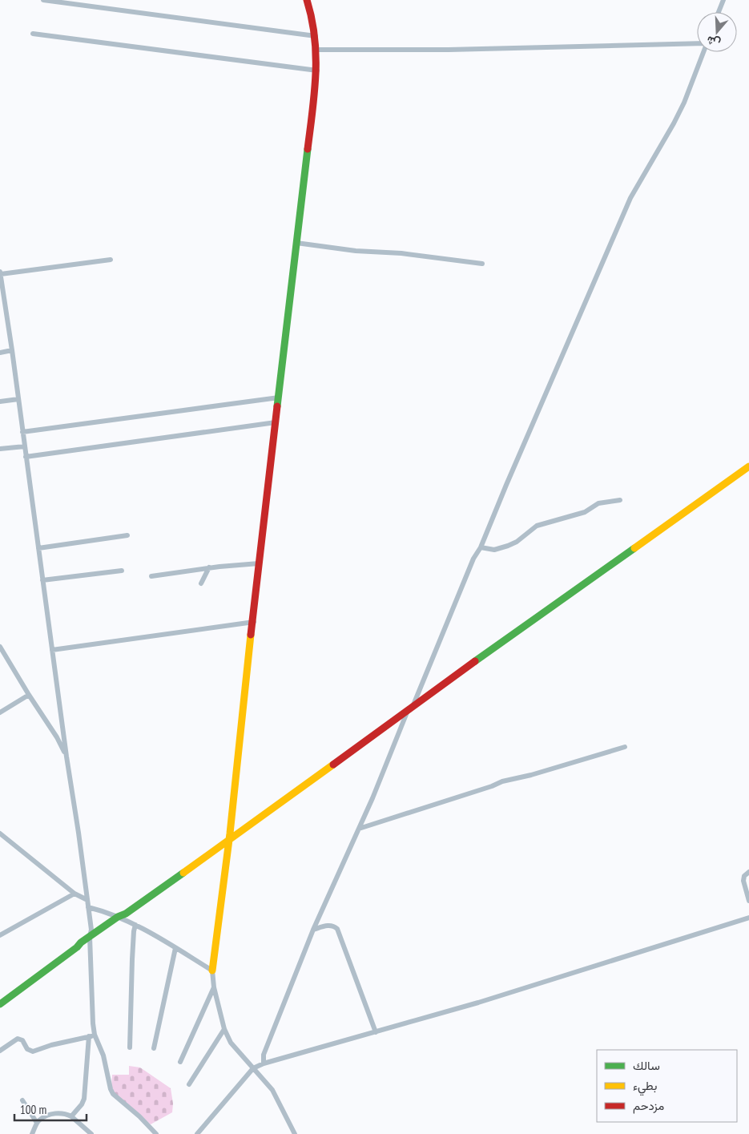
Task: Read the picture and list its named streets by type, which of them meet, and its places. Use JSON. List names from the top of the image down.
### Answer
{
  "legend": ["سالك", "بطيء", "مزدحم"],
  "scale_bar": "100 m",
  "north": "bottom"
}
